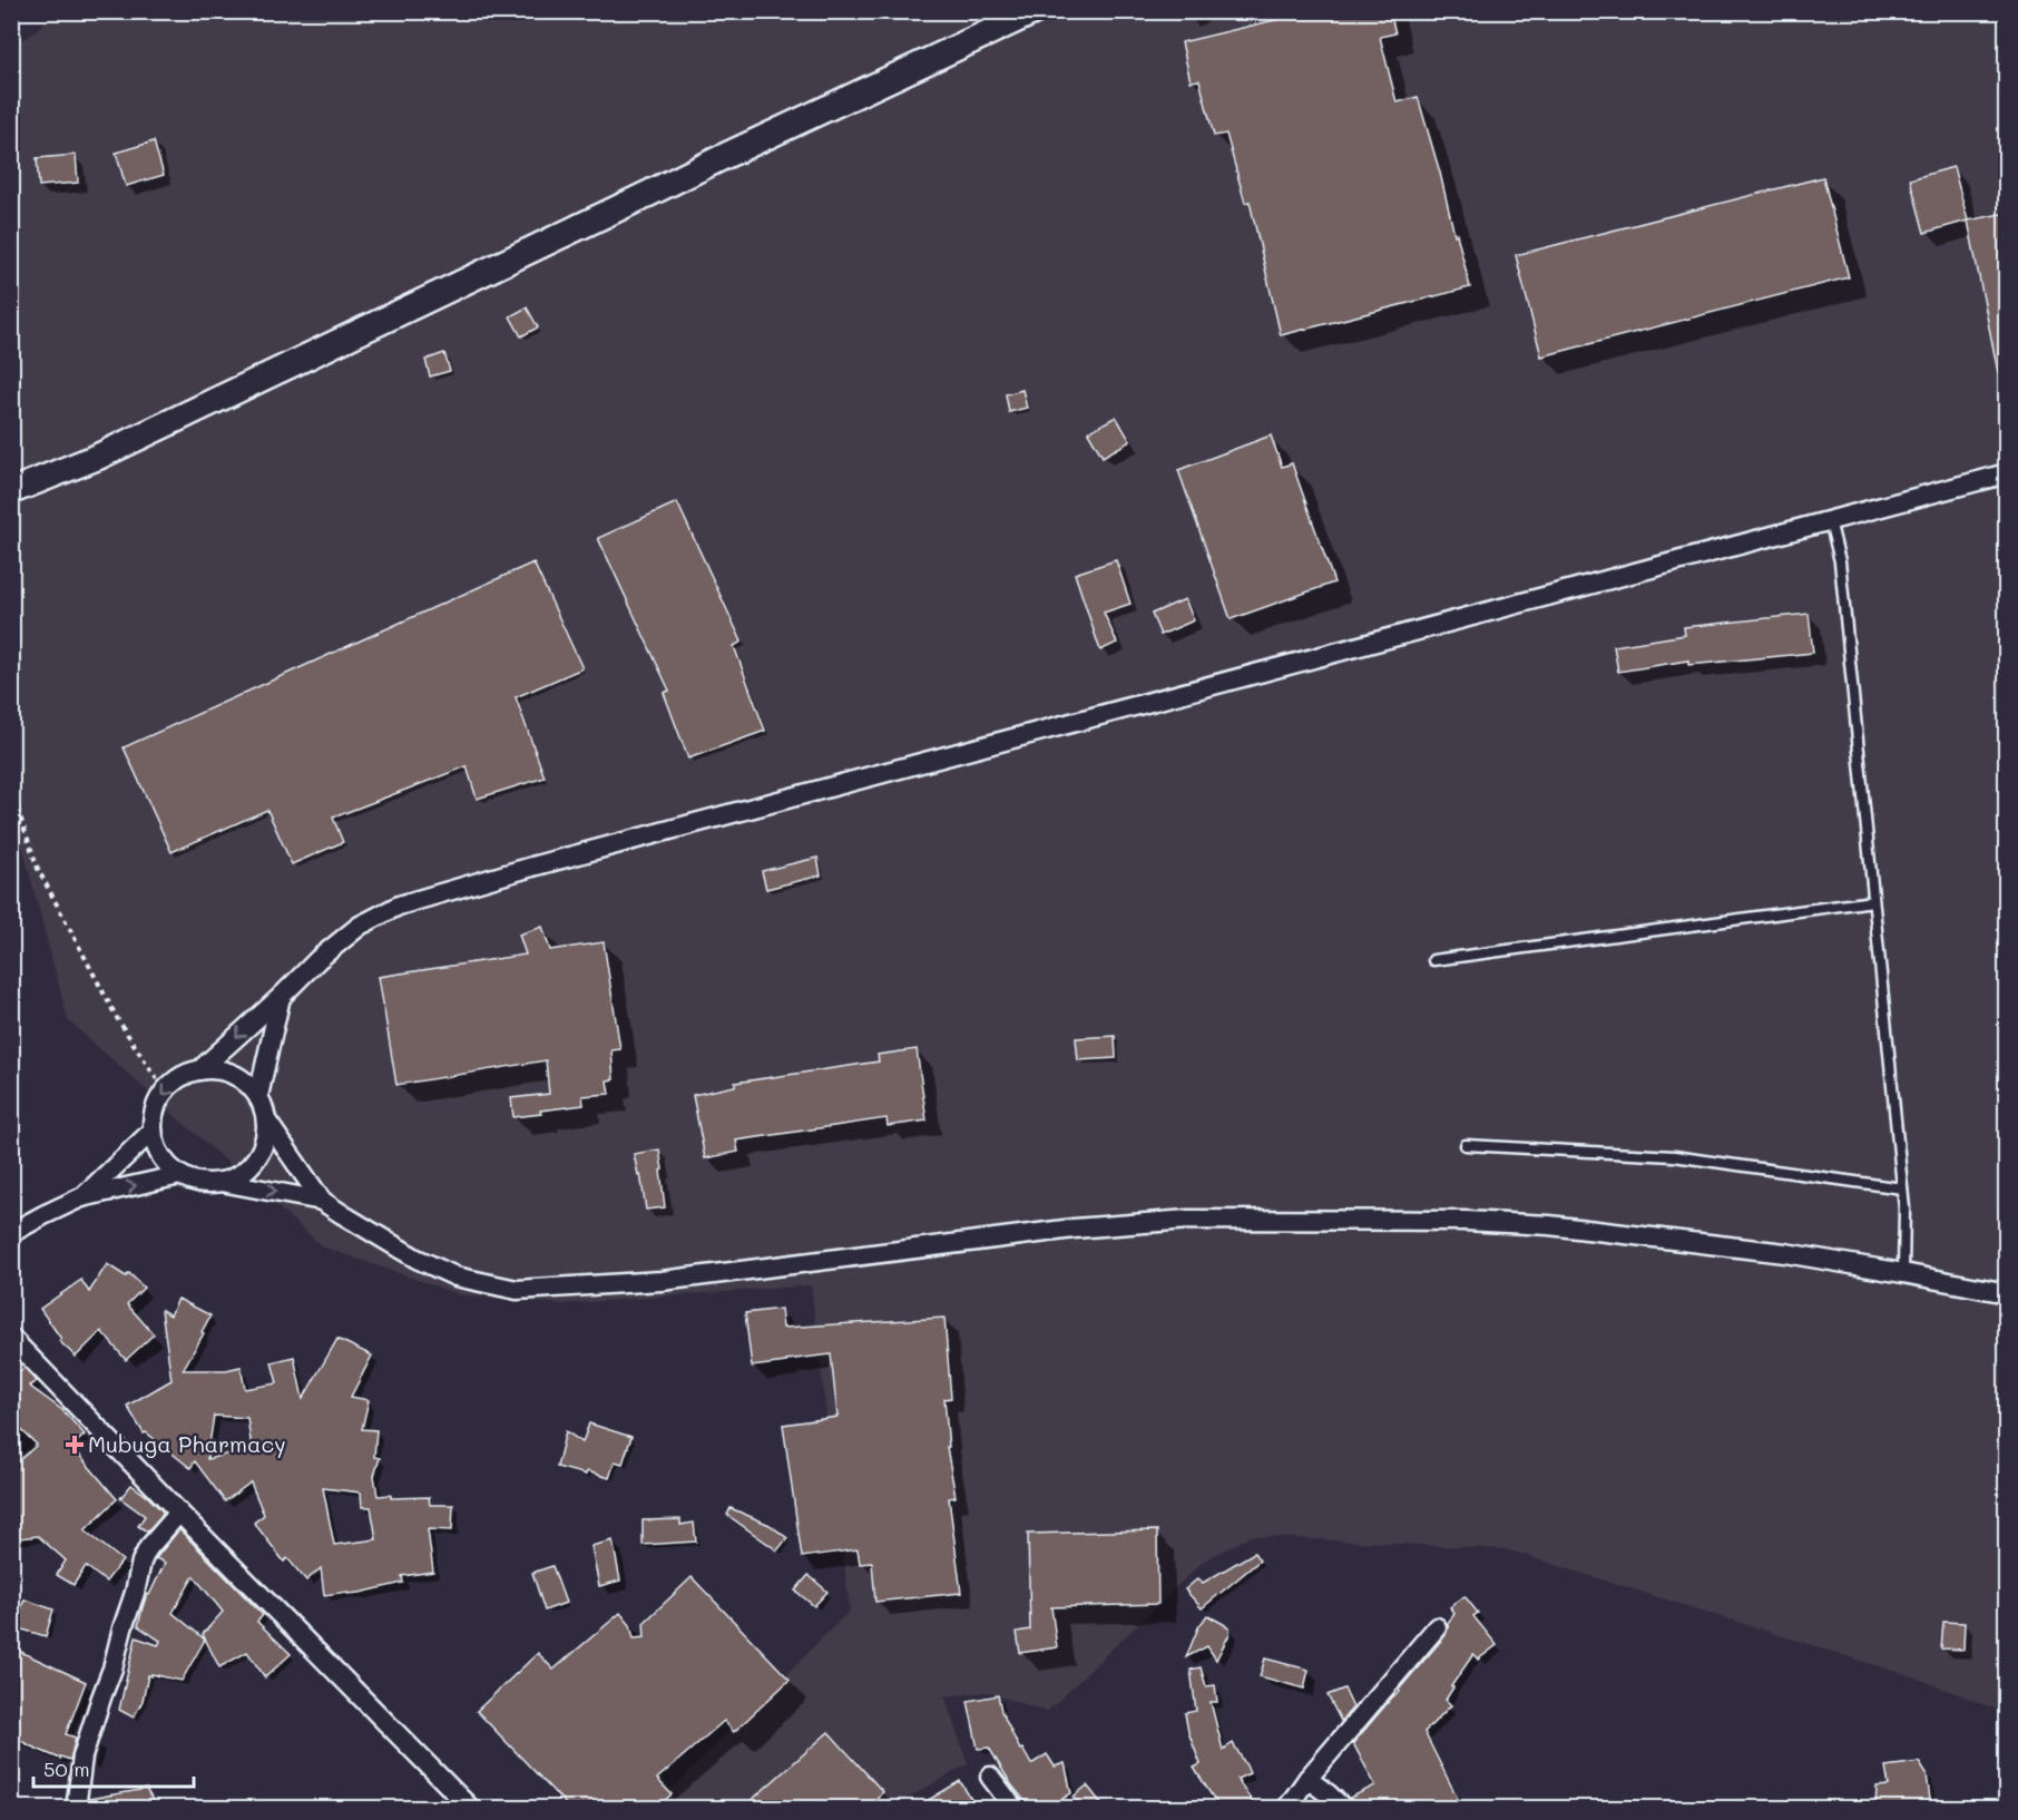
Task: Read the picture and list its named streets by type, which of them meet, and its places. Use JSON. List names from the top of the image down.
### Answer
{
  "places": {
    "health": ["Mubuga Pharmacy"]
  },
  "scale_bar": "50 m"
}
